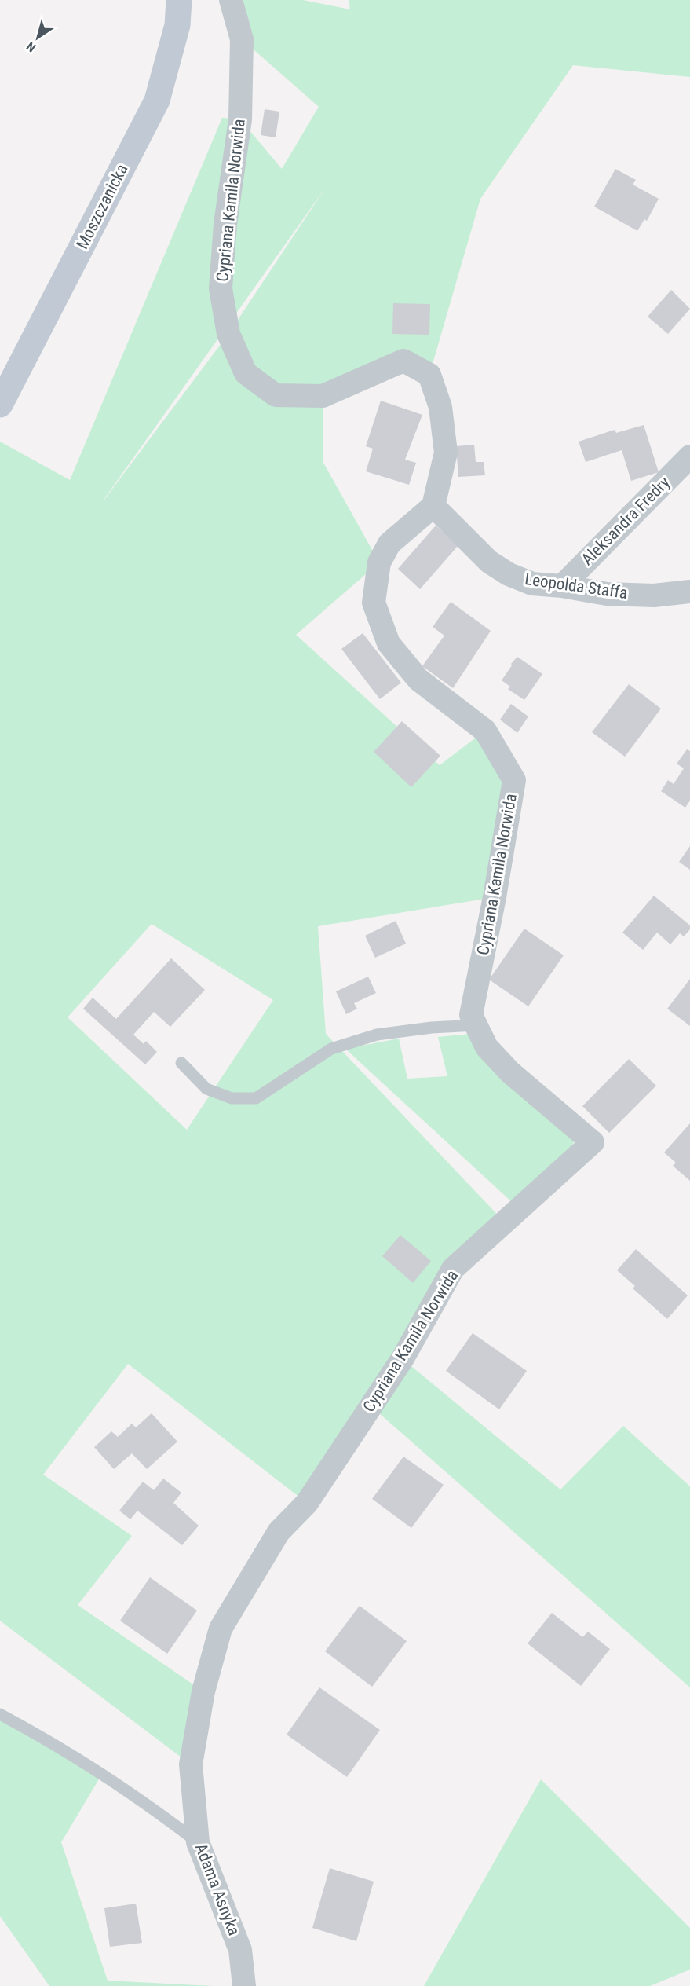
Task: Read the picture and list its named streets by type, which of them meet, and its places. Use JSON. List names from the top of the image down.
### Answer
{
  "streets": {
    "street": [
      "Cypriana Kamila Norwida",
      "Moszczanicka",
      "Aleksandra Fredry",
      "Leopolda Staffa",
      "Adama Asnyka"
    ]
  },
  "crossings": [
    ["Cypriana Kamila Norwida", "Leopolda Staffa"],
    ["Cypriana Kamila Norwida", "Adama Asnyka"],
    ["Aleksandra Fredry", "Leopolda Staffa"]
  ],
  "north": "bottom left"
}
